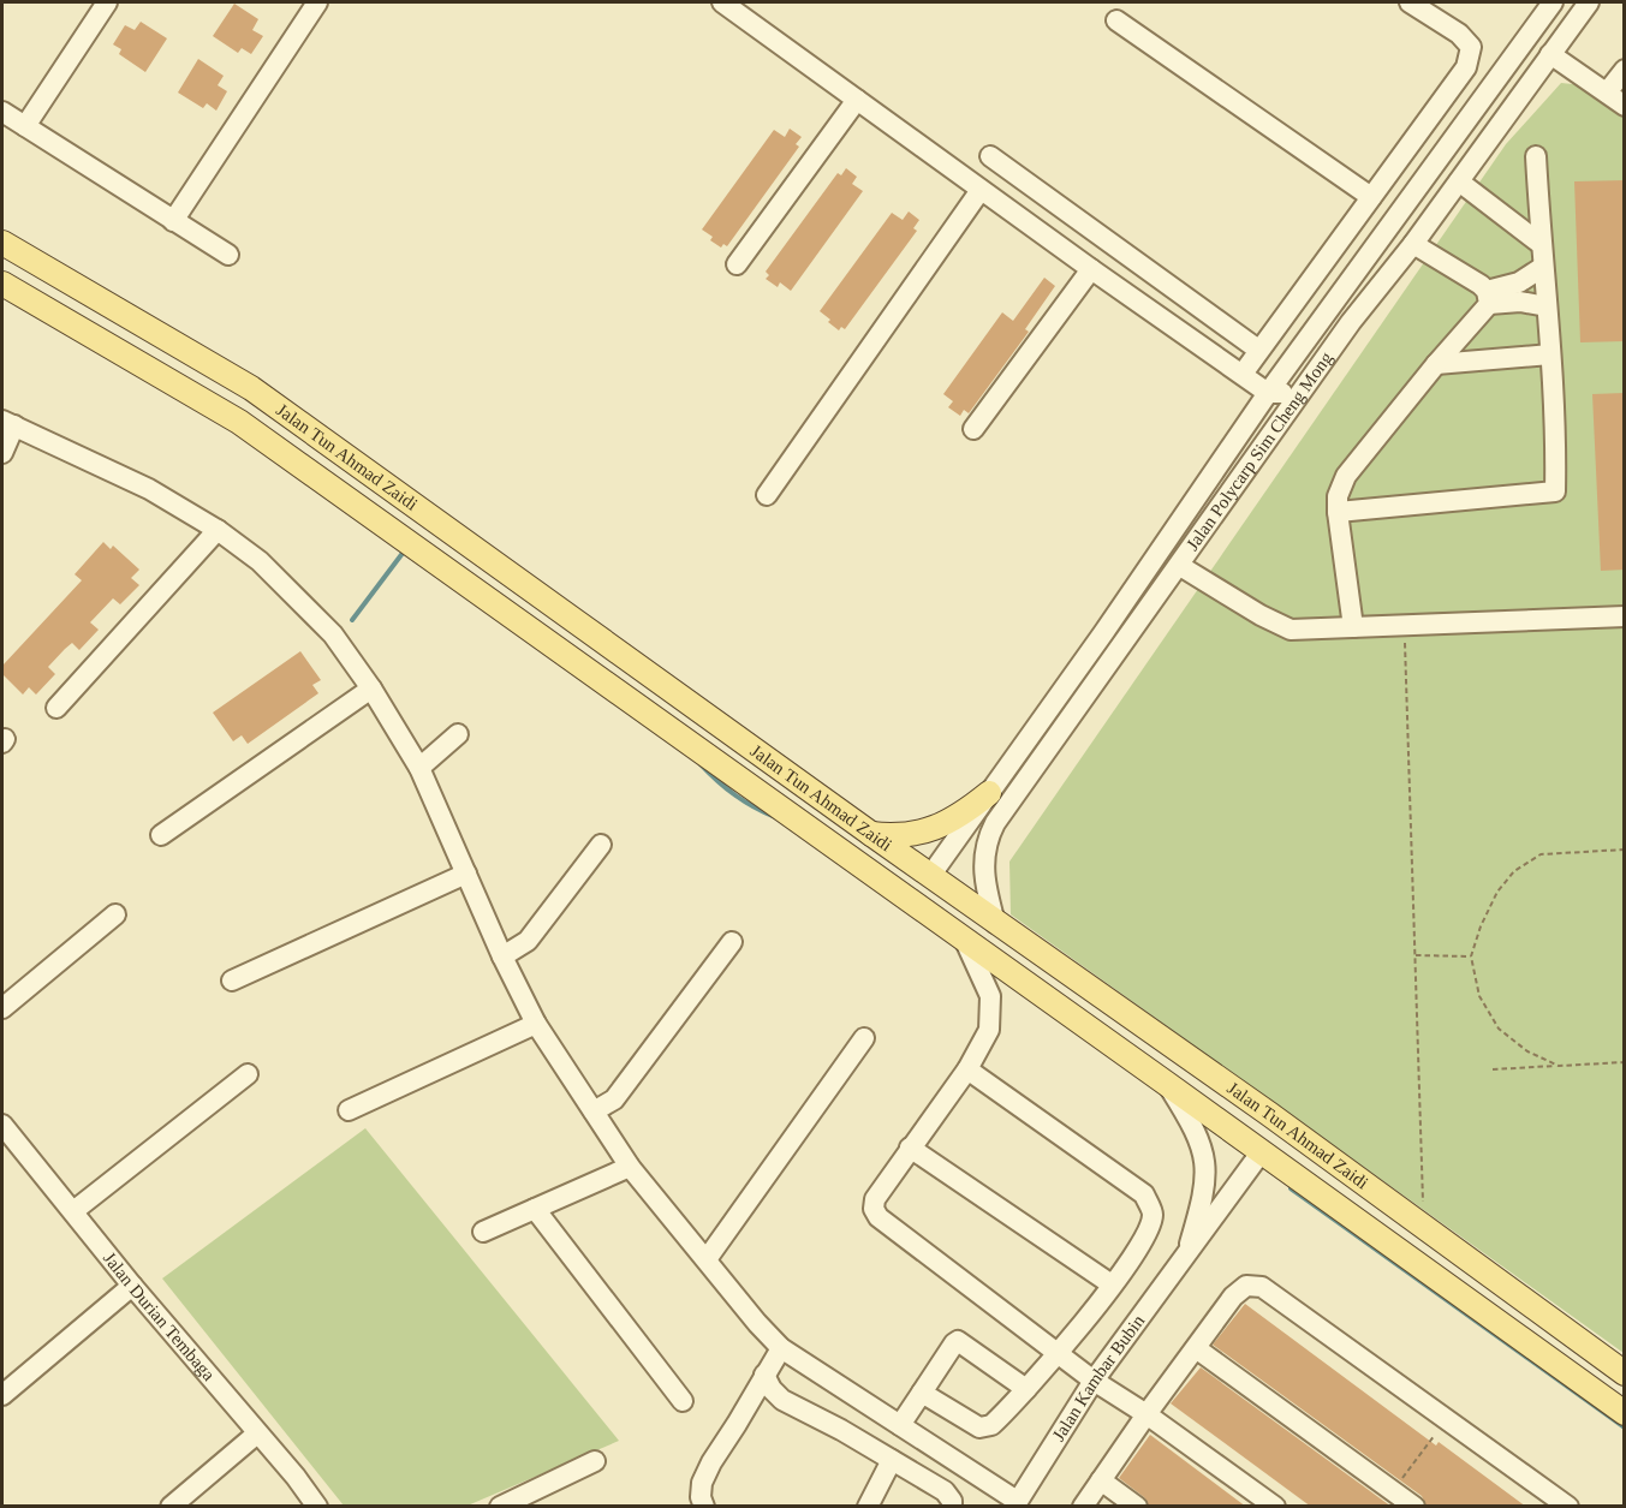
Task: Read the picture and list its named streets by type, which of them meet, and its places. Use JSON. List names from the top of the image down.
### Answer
{
  "streets": {
    "main road": ["Jalan Tun Ahmad Zaidi"],
    "street": ["Jalan Polycarp Sim Cheng Mong", "Jalan Durian Tembaga", "Jalan Kambar Bubin"]
  },
  "crossings": [
    ["Jalan Polycarp Sim Cheng Mong", "Jalan Tun Ahmad Zaidi"],
    ["Jalan Tun Ahmad Zaidi", "Jalan Kambar Bubin"]
  ]
}
